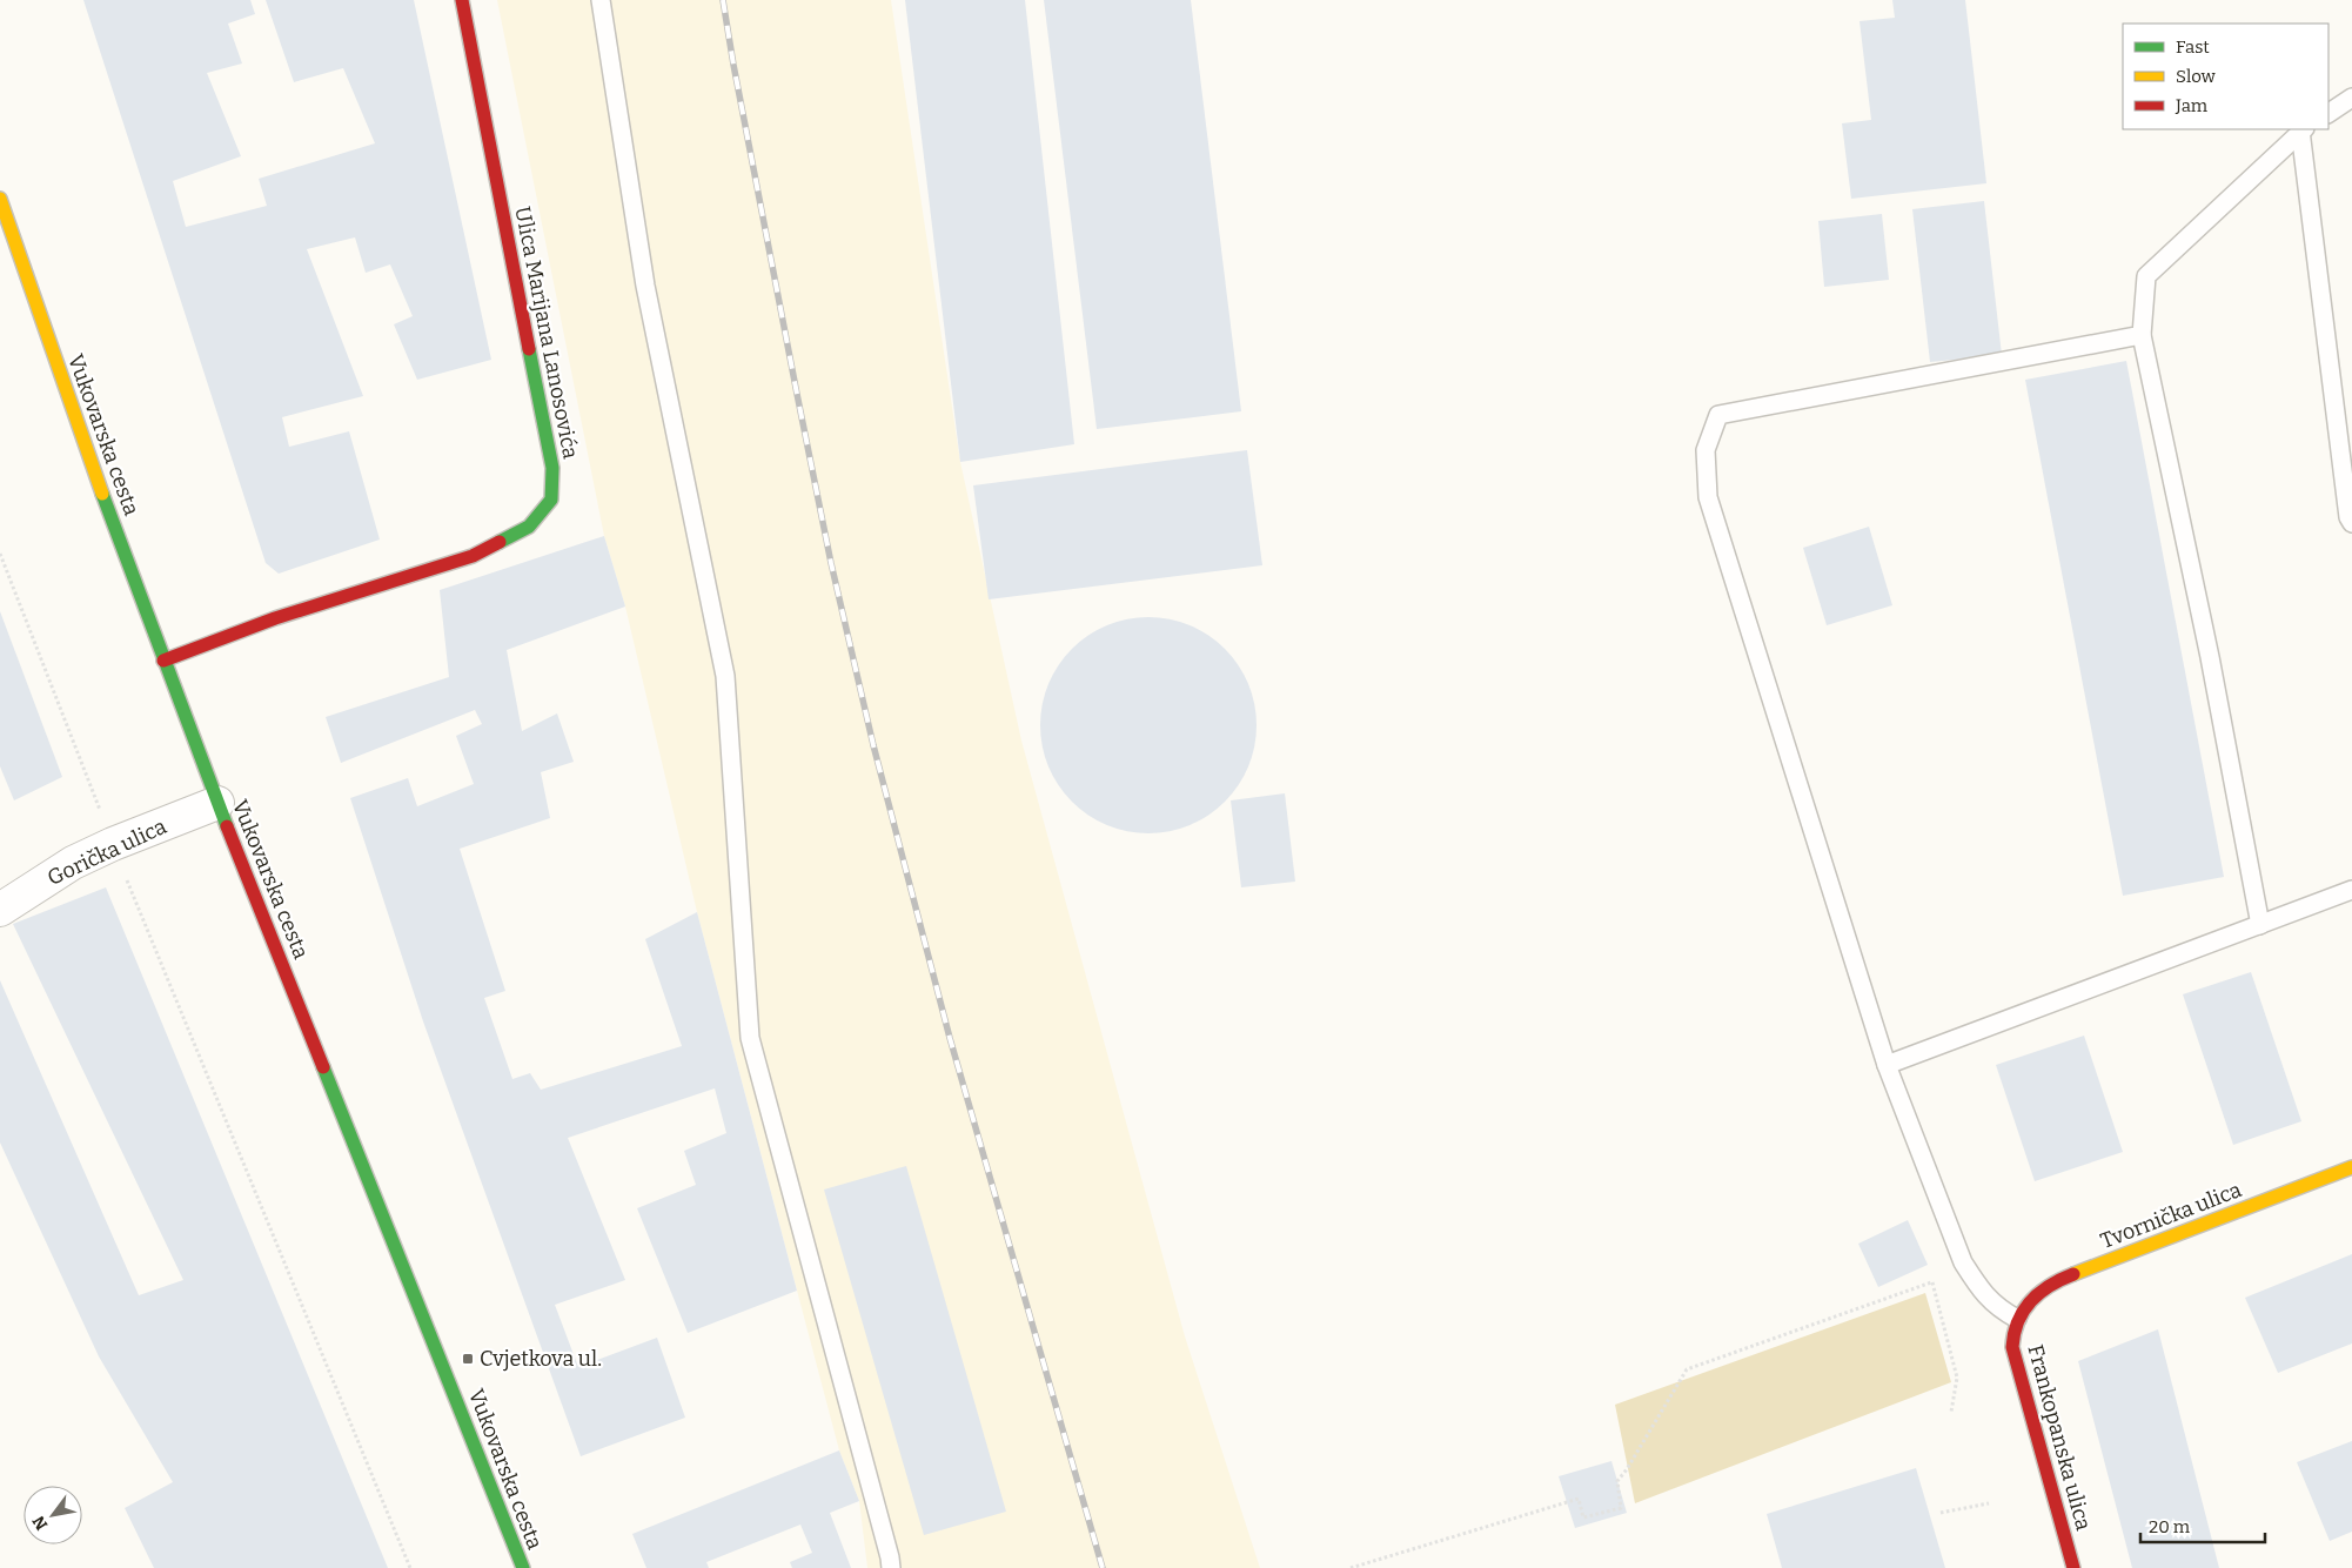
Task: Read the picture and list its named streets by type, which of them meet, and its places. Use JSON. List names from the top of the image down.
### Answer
{
  "streets": {
    "street": [
      "Ulica Marijana Lanosovića",
      "Vukovarska cesta",
      "Gorička ulica",
      "Tvornička ulica",
      "Frankopanska ulica"
    ]
  },
  "crossings": [
    ["Ulica Marijana Lanosovića", "Vukovarska cesta"],
    ["Vukovarska cesta", "Gorička ulica"],
    ["Tvornička ulica", "Frankopanska ulica"]
  ],
  "places": {
    "transit": ["Cvjetkova ul."]
  },
  "legend": ["Fast", "Slow", "Jam"],
  "scale_bar": "20 m",
  "north": "bottom left"
}
